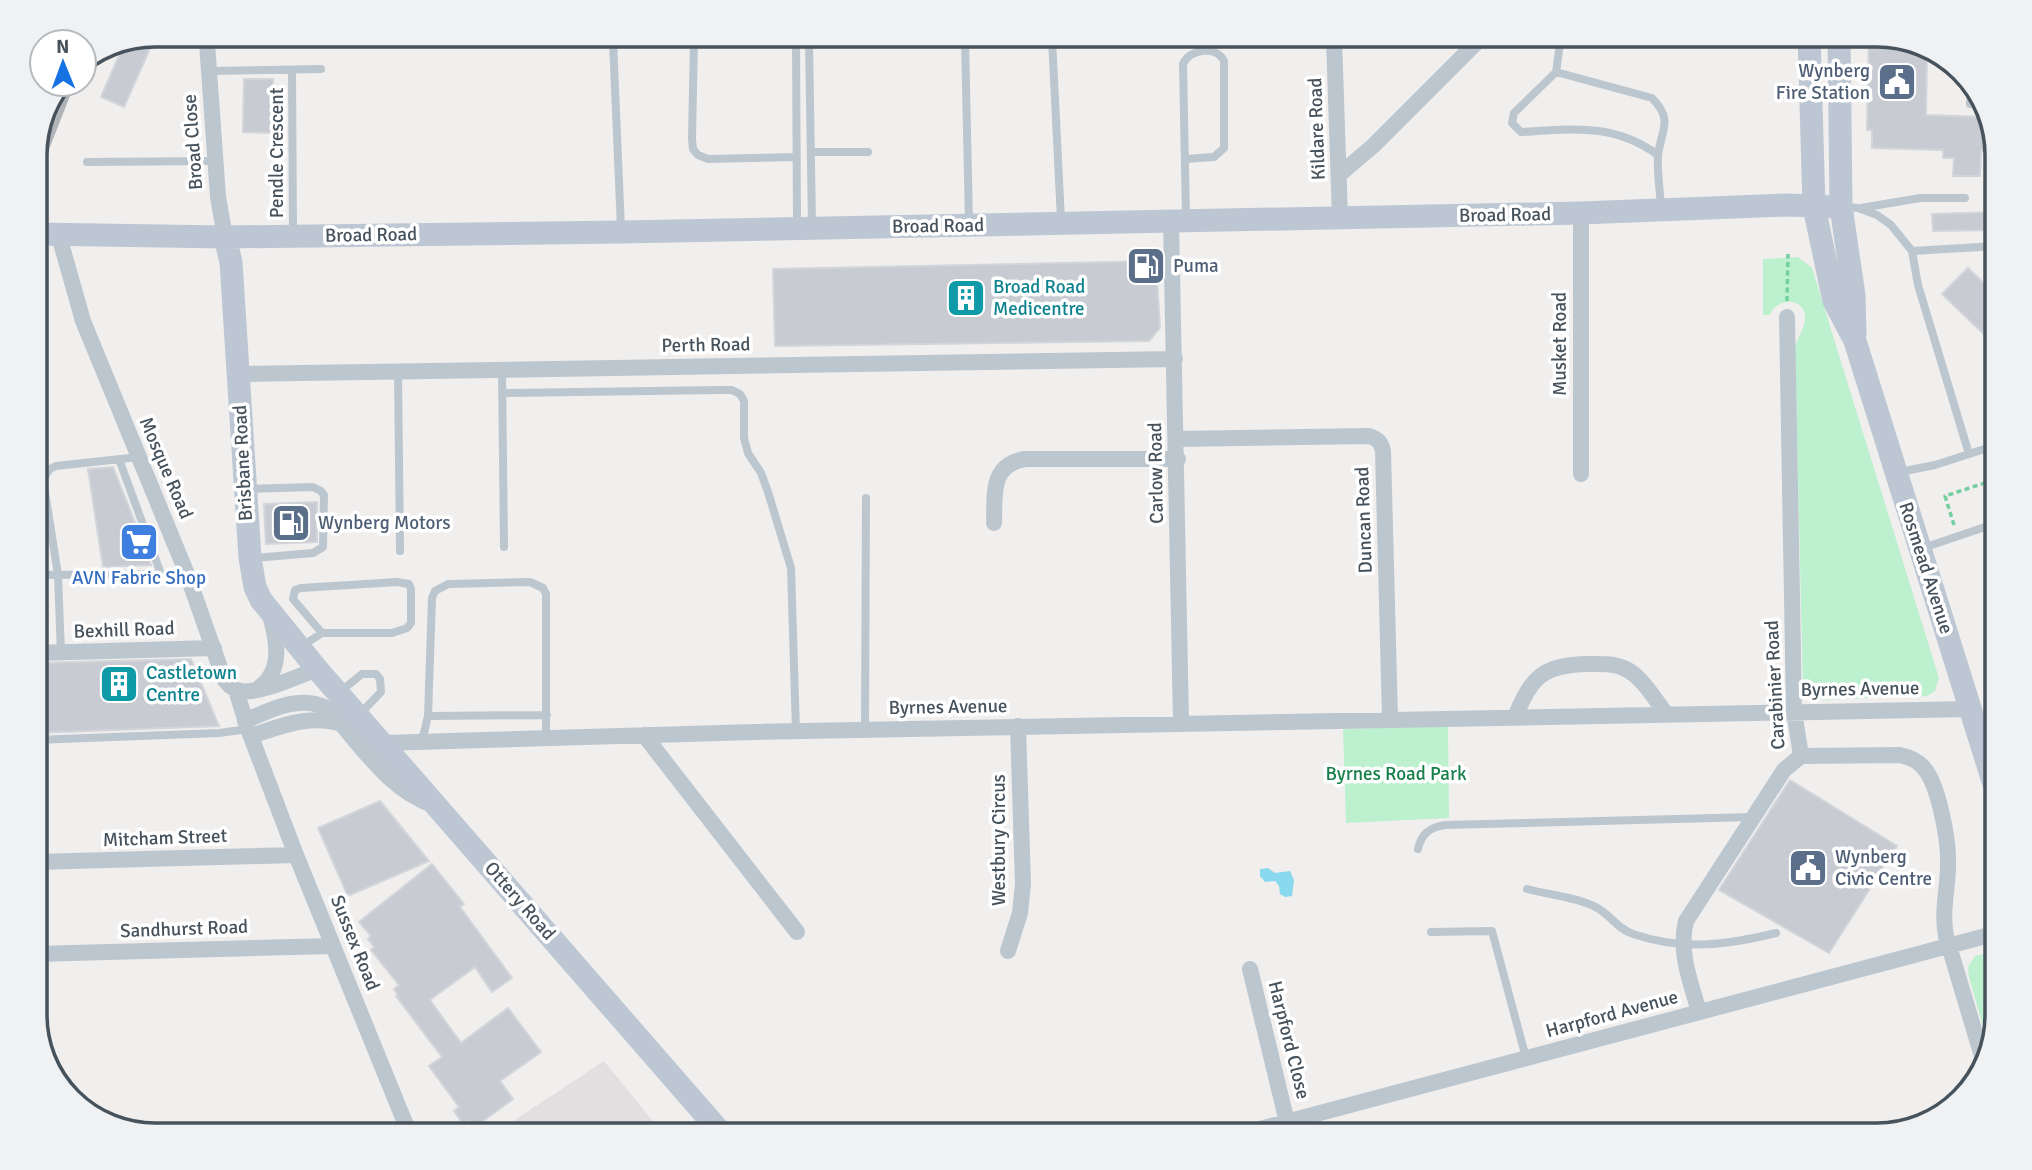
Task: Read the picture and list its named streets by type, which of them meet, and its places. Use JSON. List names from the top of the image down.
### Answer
{
  "streets": {
    "street": [
      "Kildare Road",
      "Broad Close",
      "Broad Road",
      "Musket Road",
      "Perth Road",
      "Brisbane Road",
      "Mosque Road",
      "Carlow Road",
      "Duncan Road",
      "Rosmead Avenue",
      "Bexhill Road",
      "Carabinier Road",
      "Byrnes Avenue",
      "Mitcham Street",
      "Westbury Circus",
      "Ottery Road",
      "Sandhurst Road",
      "Sussex Road",
      "Harpford Avenue",
      "Harpford Close"
    ],
    "lane": ["Pendle Crescent"]
  },
  "crossings": [
    ["Kildare Road", "Broad Road"],
    ["Broad Close", "Broad Road"],
    ["Broad Close", "Brisbane Road"],
    ["Pendle Crescent", "Broad Road"],
    ["Broad Road", "Musket Road"],
    ["Broad Road", "Brisbane Road"],
    ["Broad Road", "Mosque Road"],
    ["Broad Road", "Carlow Road"],
    ["Broad Road", "Rosmead Avenue"],
    ["Perth Road", "Brisbane Road"],
    ["Perth Road", "Carlow Road"],
    ["Brisbane Road", "Ottery Road"],
    ["Mosque Road", "Bexhill Road"],
    ["Mosque Road", "Sussex Road"],
    ["Carlow Road", "Duncan Road"],
    ["Carlow Road", "Byrnes Avenue"],
    ["Duncan Road", "Byrnes Avenue"],
    ["Rosmead Avenue", "Byrnes Avenue"],
    ["Carabinier Road", "Byrnes Avenue"],
    ["Carabinier Road", "Harpford Avenue"],
    ["Byrnes Avenue", "Westbury Circus"],
    ["Byrnes Avenue", "Ottery Road"],
    ["Mitcham Street", "Sussex Road"],
    ["Sandhurst Road", "Sussex Road"],
    ["Harpford Avenue", "Harpford Close"]
  ],
  "parks": ["Byrnes Road Park"],
  "places": {
    "public building": ["Wynberg Fire Station", "Wynberg Civic Centre"],
    "fuel station": ["Puma", "Wynberg Motors"],
    "building": ["Broad Road Medicentre", "Castletown Centre"],
    "supermarket": ["AVN Fabric Shop"]
  },
  "north": "top"
}
